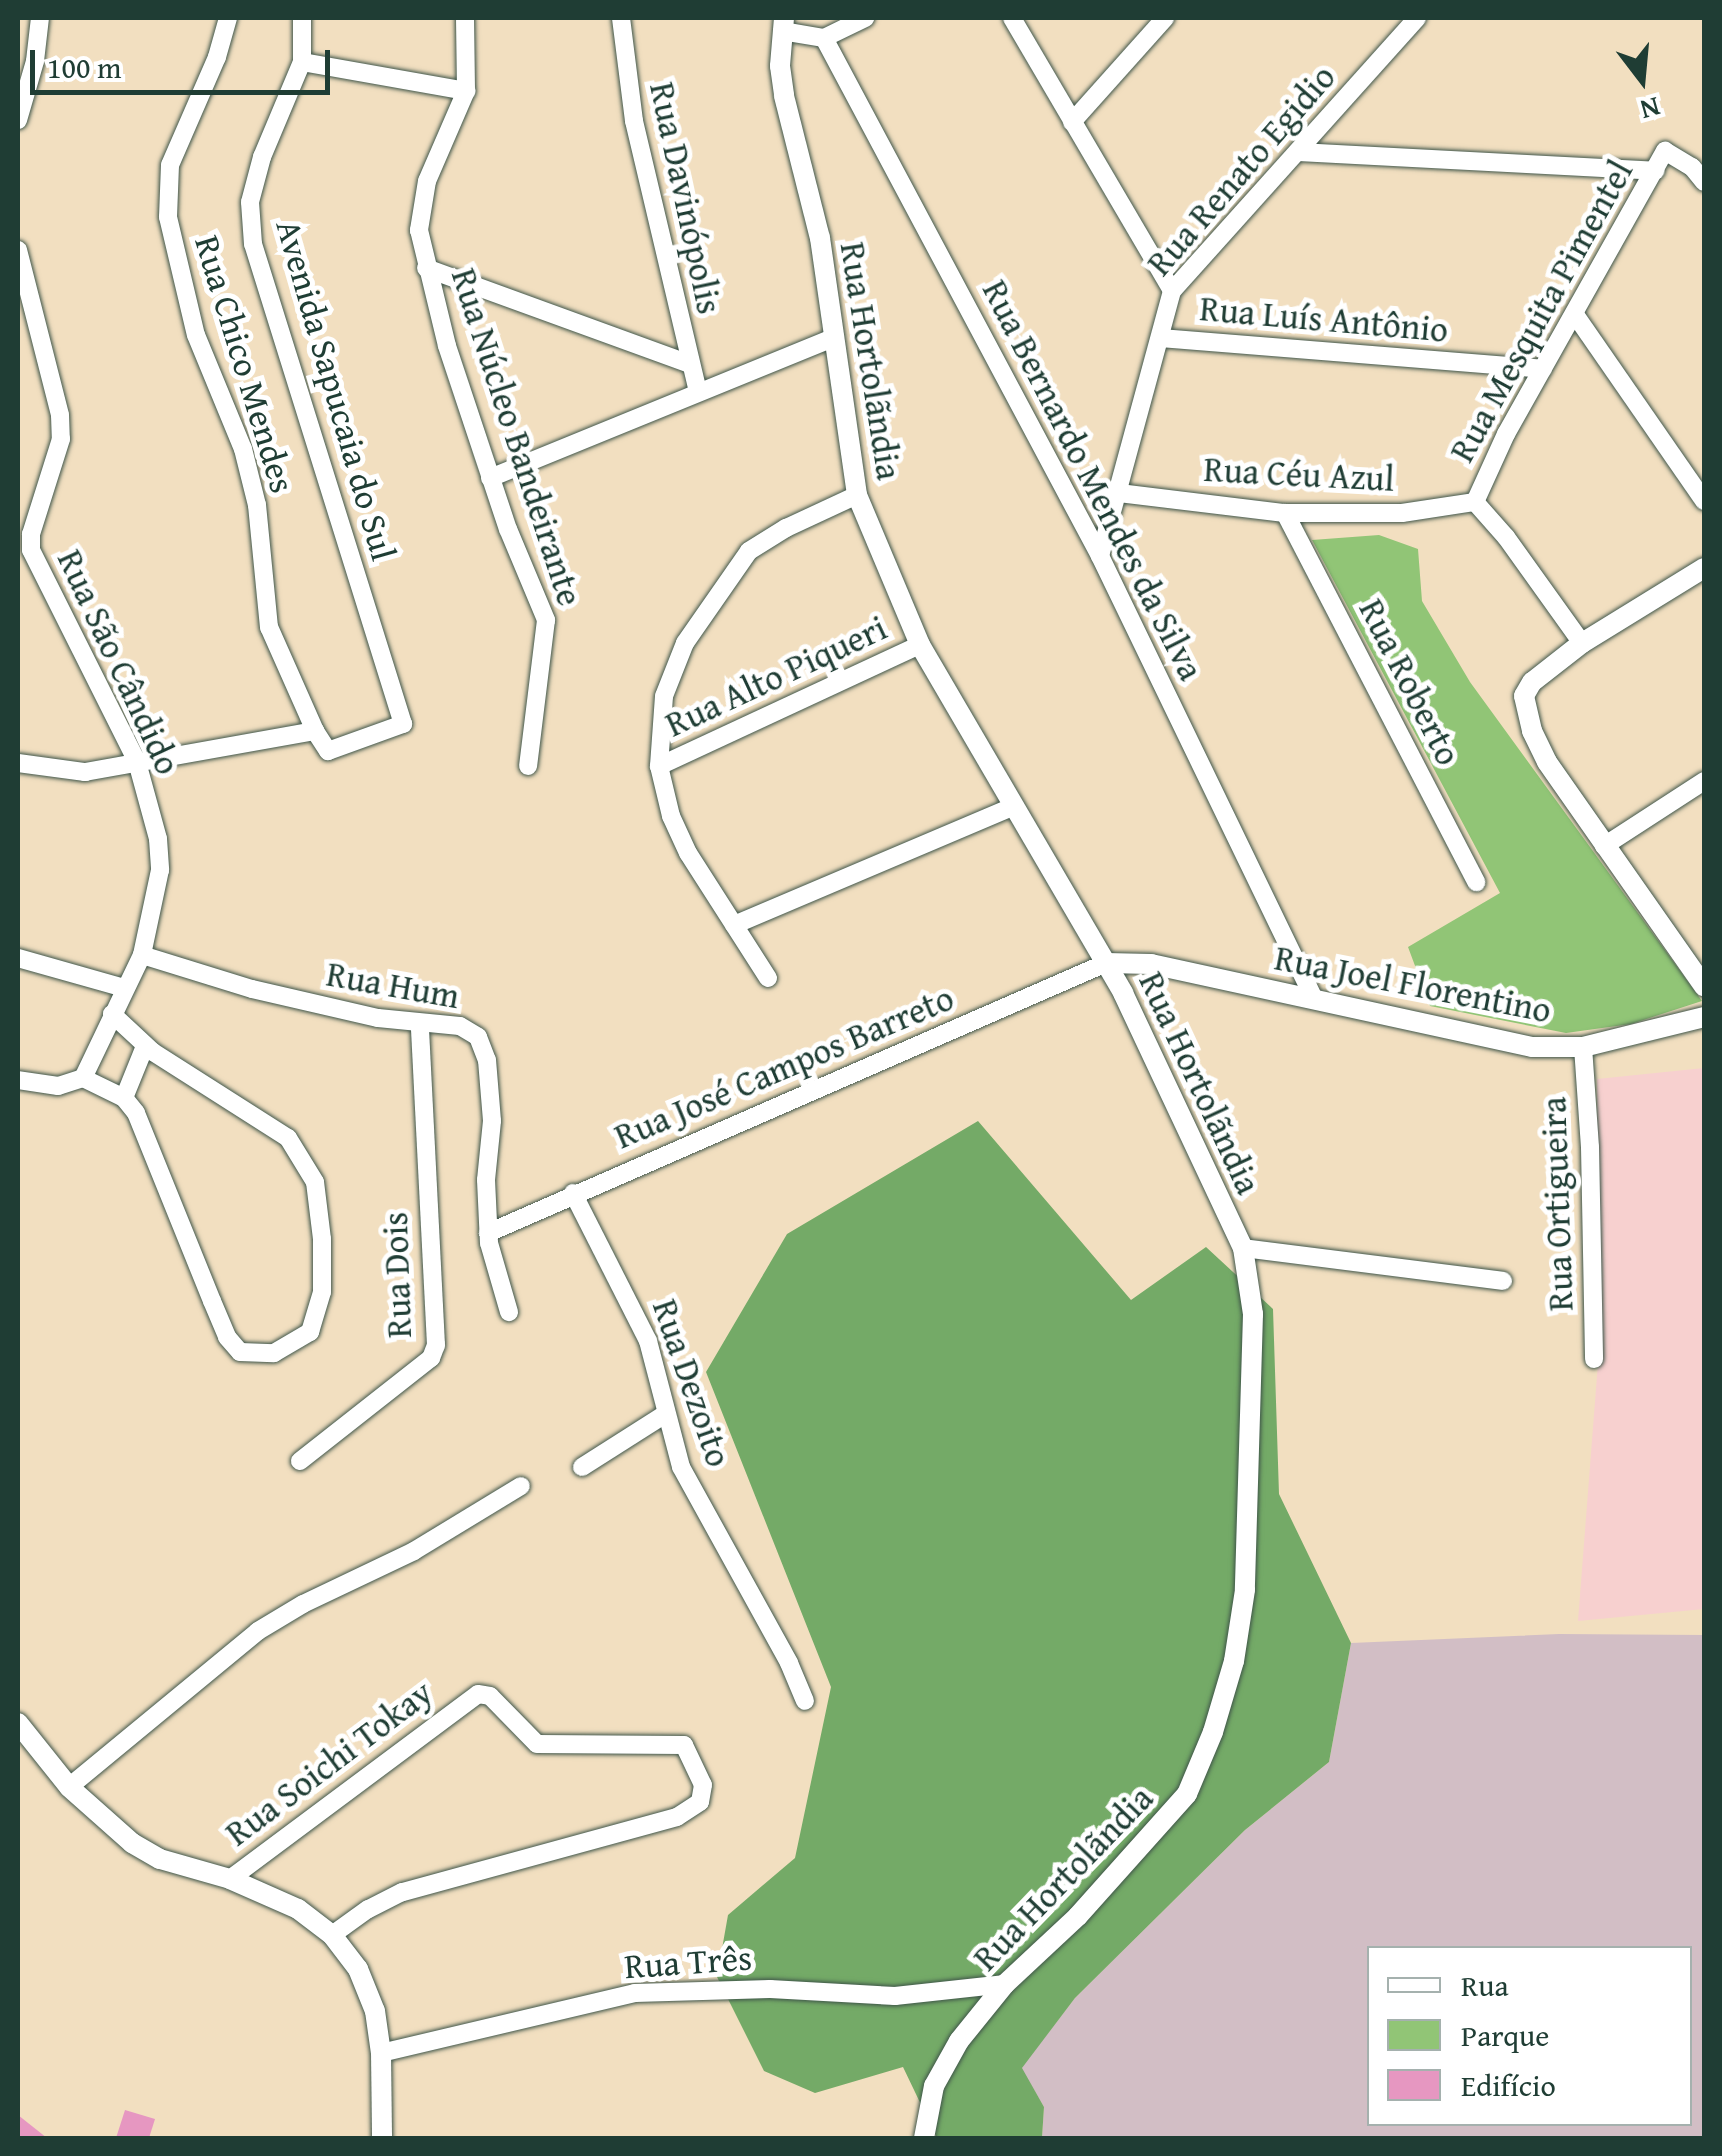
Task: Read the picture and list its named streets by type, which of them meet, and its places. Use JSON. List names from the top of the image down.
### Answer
{
  "streets": {
    "street": [
      "Rua Renato Egidio",
      "Rua Davinópolis",
      "Rua Mesquita Pimentel",
      "Rua Luís Antônio",
      "Rua Hortolãndia",
      "Rua Chico Mendes",
      "Avenida Sapucaia do Sul",
      "Rua Núcleo Bandeirante",
      "Rua Céu Azul",
      "Rua Bernardo Mendes da Silva",
      "Rua São Cândido",
      "Rua Alto Piqueri",
      "Rua Roberto",
      "Rua Joel Florentino",
      "Rua Hum",
      "Rua José Campos Barreto",
      "Rua Ortigueira",
      "Rua Dois",
      "Rua Dezoito",
      "Rua Soichi Tokay",
      "Rua Três"
    ]
  },
  "crossings": [
    ["Rua Renato Egidio", "Rua Luís Antônio"],
    ["Rua Renato Egidio", "Rua Céu Azul"],
    ["Rua Renato Egidio", "Rua Bernardo Mendes da Silva"],
    ["Rua Mesquita Pimentel", "Rua Luís Antônio"],
    ["Rua Mesquita Pimentel", "Rua Céu Azul"],
    ["Rua Hortolãndia", "Rua Alto Piqueri"],
    ["Rua Hortolãndia", "Rua Joel Florentino"],
    ["Rua Hortolãndia", "Rua José Campos Barreto"],
    ["Rua Hortolãndia", "Rua Três"],
    ["Rua Chico Mendes", "Avenida Sapucaia do Sul"],
    ["Rua Céu Azul", "Rua Roberto"],
    ["Rua Bernardo Mendes da Silva", "Rua Joel Florentino"],
    ["Rua São Cândido", "Rua Hum"],
    ["Rua Joel Florentino", "Rua José Campos Barreto"],
    ["Rua Joel Florentino", "Rua Ortigueira"],
    ["Rua Hum", "Rua José Campos Barreto"],
    ["Rua Hum", "Rua Dois"],
    ["Rua José Campos Barreto", "Rua Dezoito"]
  ],
  "legend": ["Rua", "Parque", "Edifício"],
  "scale_bar": "100 m",
  "north": "bottom"
}
